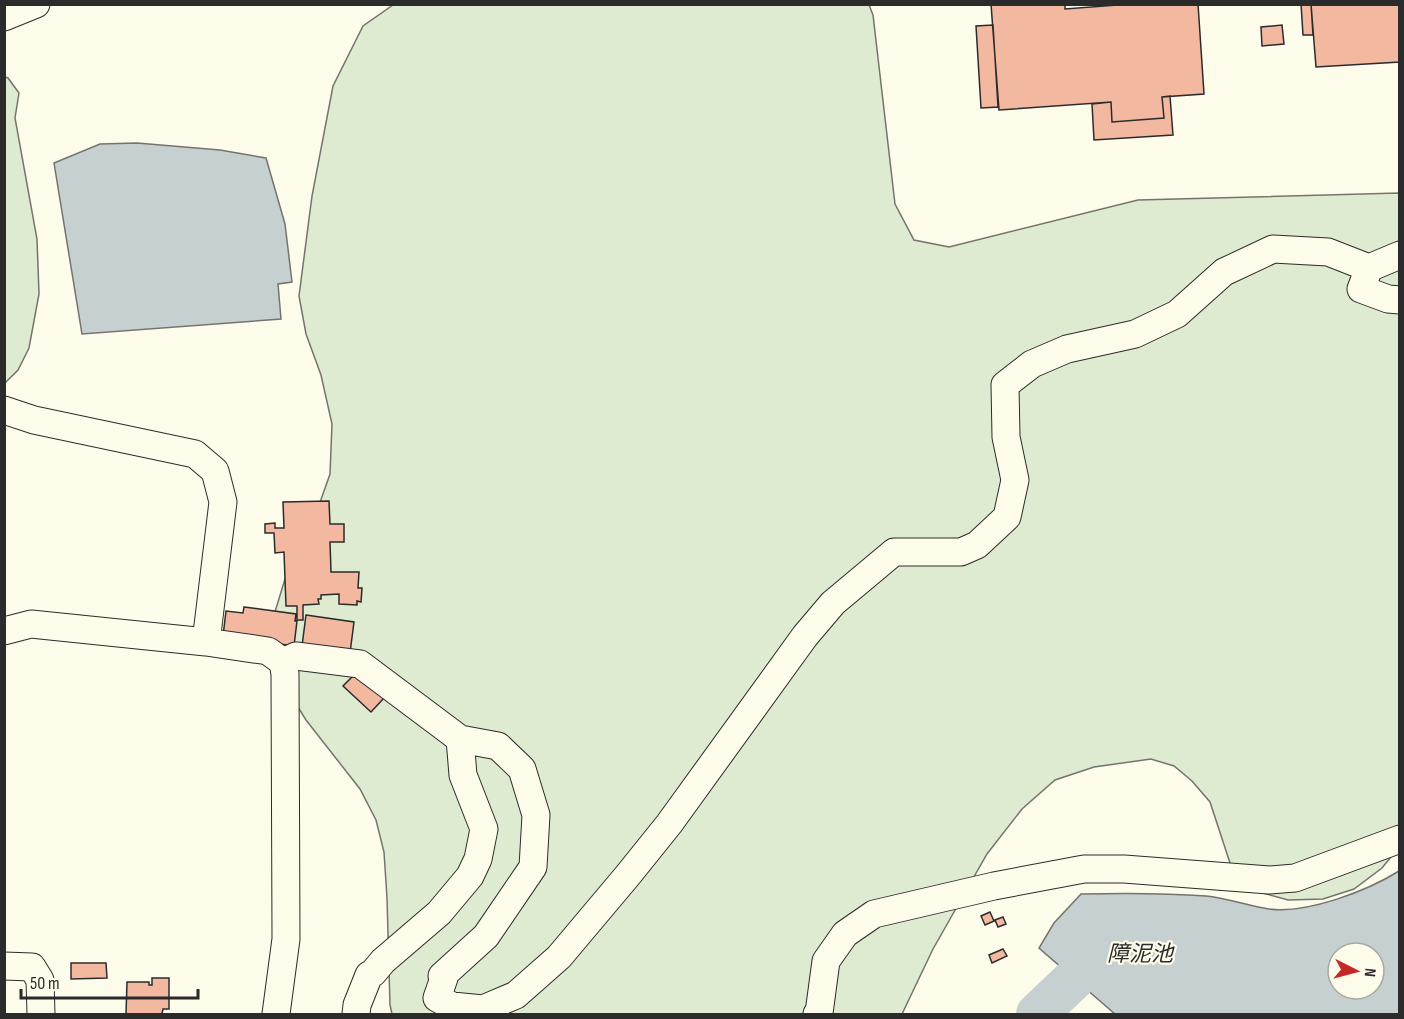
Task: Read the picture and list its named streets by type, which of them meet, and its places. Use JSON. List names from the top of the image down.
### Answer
{
  "water": ["障泥池"],
  "scale_bar": "50 m",
  "north": "right"
}
